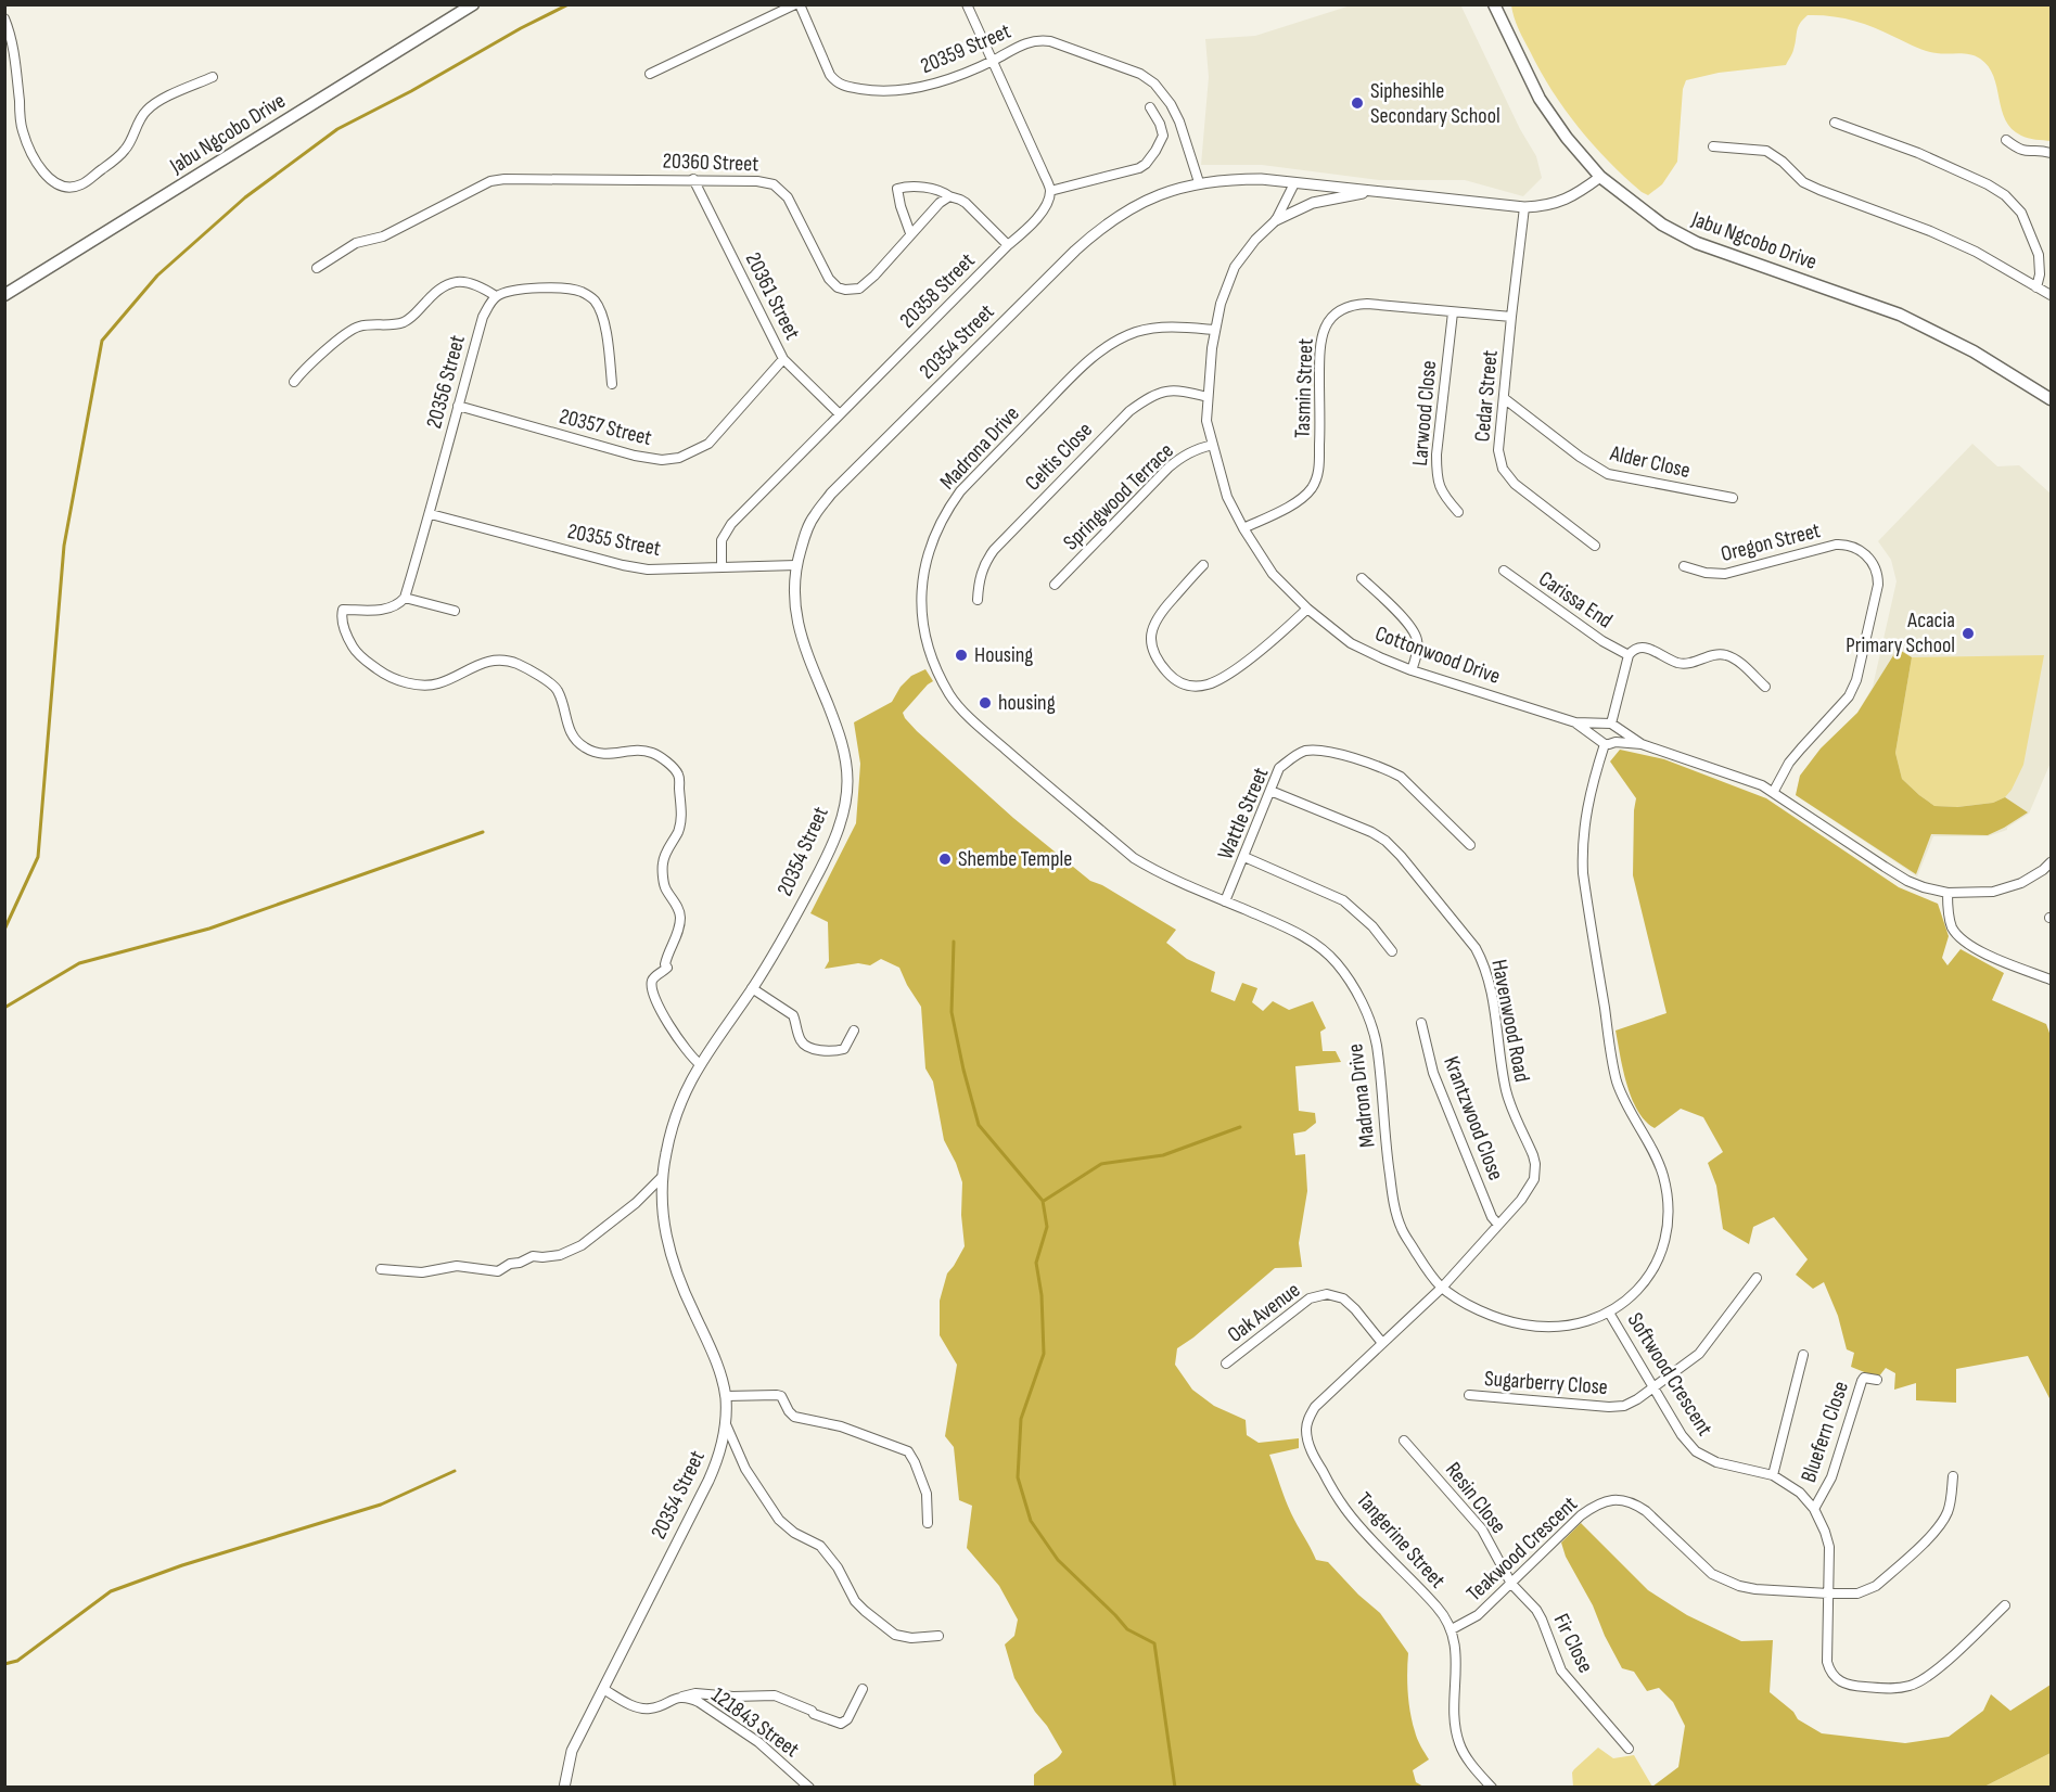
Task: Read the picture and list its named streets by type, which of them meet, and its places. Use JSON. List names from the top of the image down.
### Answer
{
  "streets": {
    "main road": ["Jabu Ngcobo Drive"],
    "street": [
      "20359 Street",
      "20360 Street",
      "20358 Street",
      "20361 Street",
      "20354 Street",
      "20356 Street",
      "Tasmin Street",
      "Cedar Street",
      "Larwood Close",
      "20357 Street",
      "Madrona Drive",
      "Celtis Close",
      "Alder Close",
      "Springwood Terrace",
      "20355 Street",
      "Oregon Street",
      "Carissa End",
      "Cottonwood Drive",
      "Wattle Street",
      "Havenwood Road",
      "Krantzwood Close",
      "Oak Avenue",
      "Softwood Crescent",
      "Sugarberry Close",
      "Bluefern Close",
      "Resin Close",
      "Tangerine Street",
      "Teakwood Crescent",
      "Fir Close",
      "121843 Street"
    ]
  },
  "crossings": [
    ["20359 Street", "20354 Street"],
    ["20360 Street", "20361 Street"],
    ["20358 Street", "20361 Street"],
    ["20358 Street", "20355 Street"],
    ["20361 Street", "20357 Street"],
    ["20354 Street", "20355 Street"],
    ["20354 Street", "Cottonwood Drive"],
    ["20354 Street", "121843 Street"],
    ["20356 Street", "20357 Street"],
    ["20356 Street", "20355 Street"],
    ["Tasmin Street", "Cedar Street"],
    ["Tasmin Street", "Larwood Close"],
    ["Tasmin Street", "Cottonwood Drive"],
    ["Cedar Street", "Alder Close"],
    ["Madrona Drive", "Cottonwood Drive"],
    ["Madrona Drive", "Wattle Street"],
    ["Madrona Drive", "Havenwood Road"],
    ["Madrona Drive", "Softwood Crescent"],
    ["Madrona Drive", "Tangerine Street"],
    ["Celtis Close", "Cottonwood Drive"],
    ["Springwood Terrace", "Cottonwood Drive"],
    ["Wattle Street", "Havenwood Road"],
    ["Havenwood Road", "Krantzwood Close"],
    ["Havenwood Road", "Tangerine Street"],
    ["Oak Avenue", "Tangerine Street"],
    ["Softwood Crescent", "Sugarberry Close"],
    ["Softwood Crescent", "Bluefern Close"],
    ["Softwood Crescent", "Teakwood Crescent"],
    ["Resin Close", "Teakwood Crescent"],
    ["Resin Close", "Fir Close"],
    ["Tangerine Street", "Teakwood Crescent"],
    ["Teakwood Crescent", "Fir Close"]
  ],
  "places": [
    "Siphesihle Secondary School",
    "Acacia Primary School",
    "Housing",
    "housing",
    "Shembe Temple"
  ]
}
